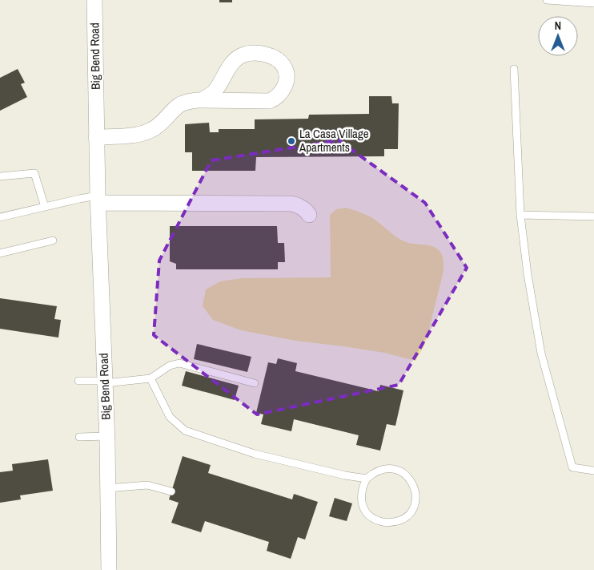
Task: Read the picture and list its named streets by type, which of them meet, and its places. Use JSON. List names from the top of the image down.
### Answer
{
  "streets": {
    "street": ["Big Bend Road"]
  },
  "places": ["La Casa Village Apartments"],
  "north": "top"
}
